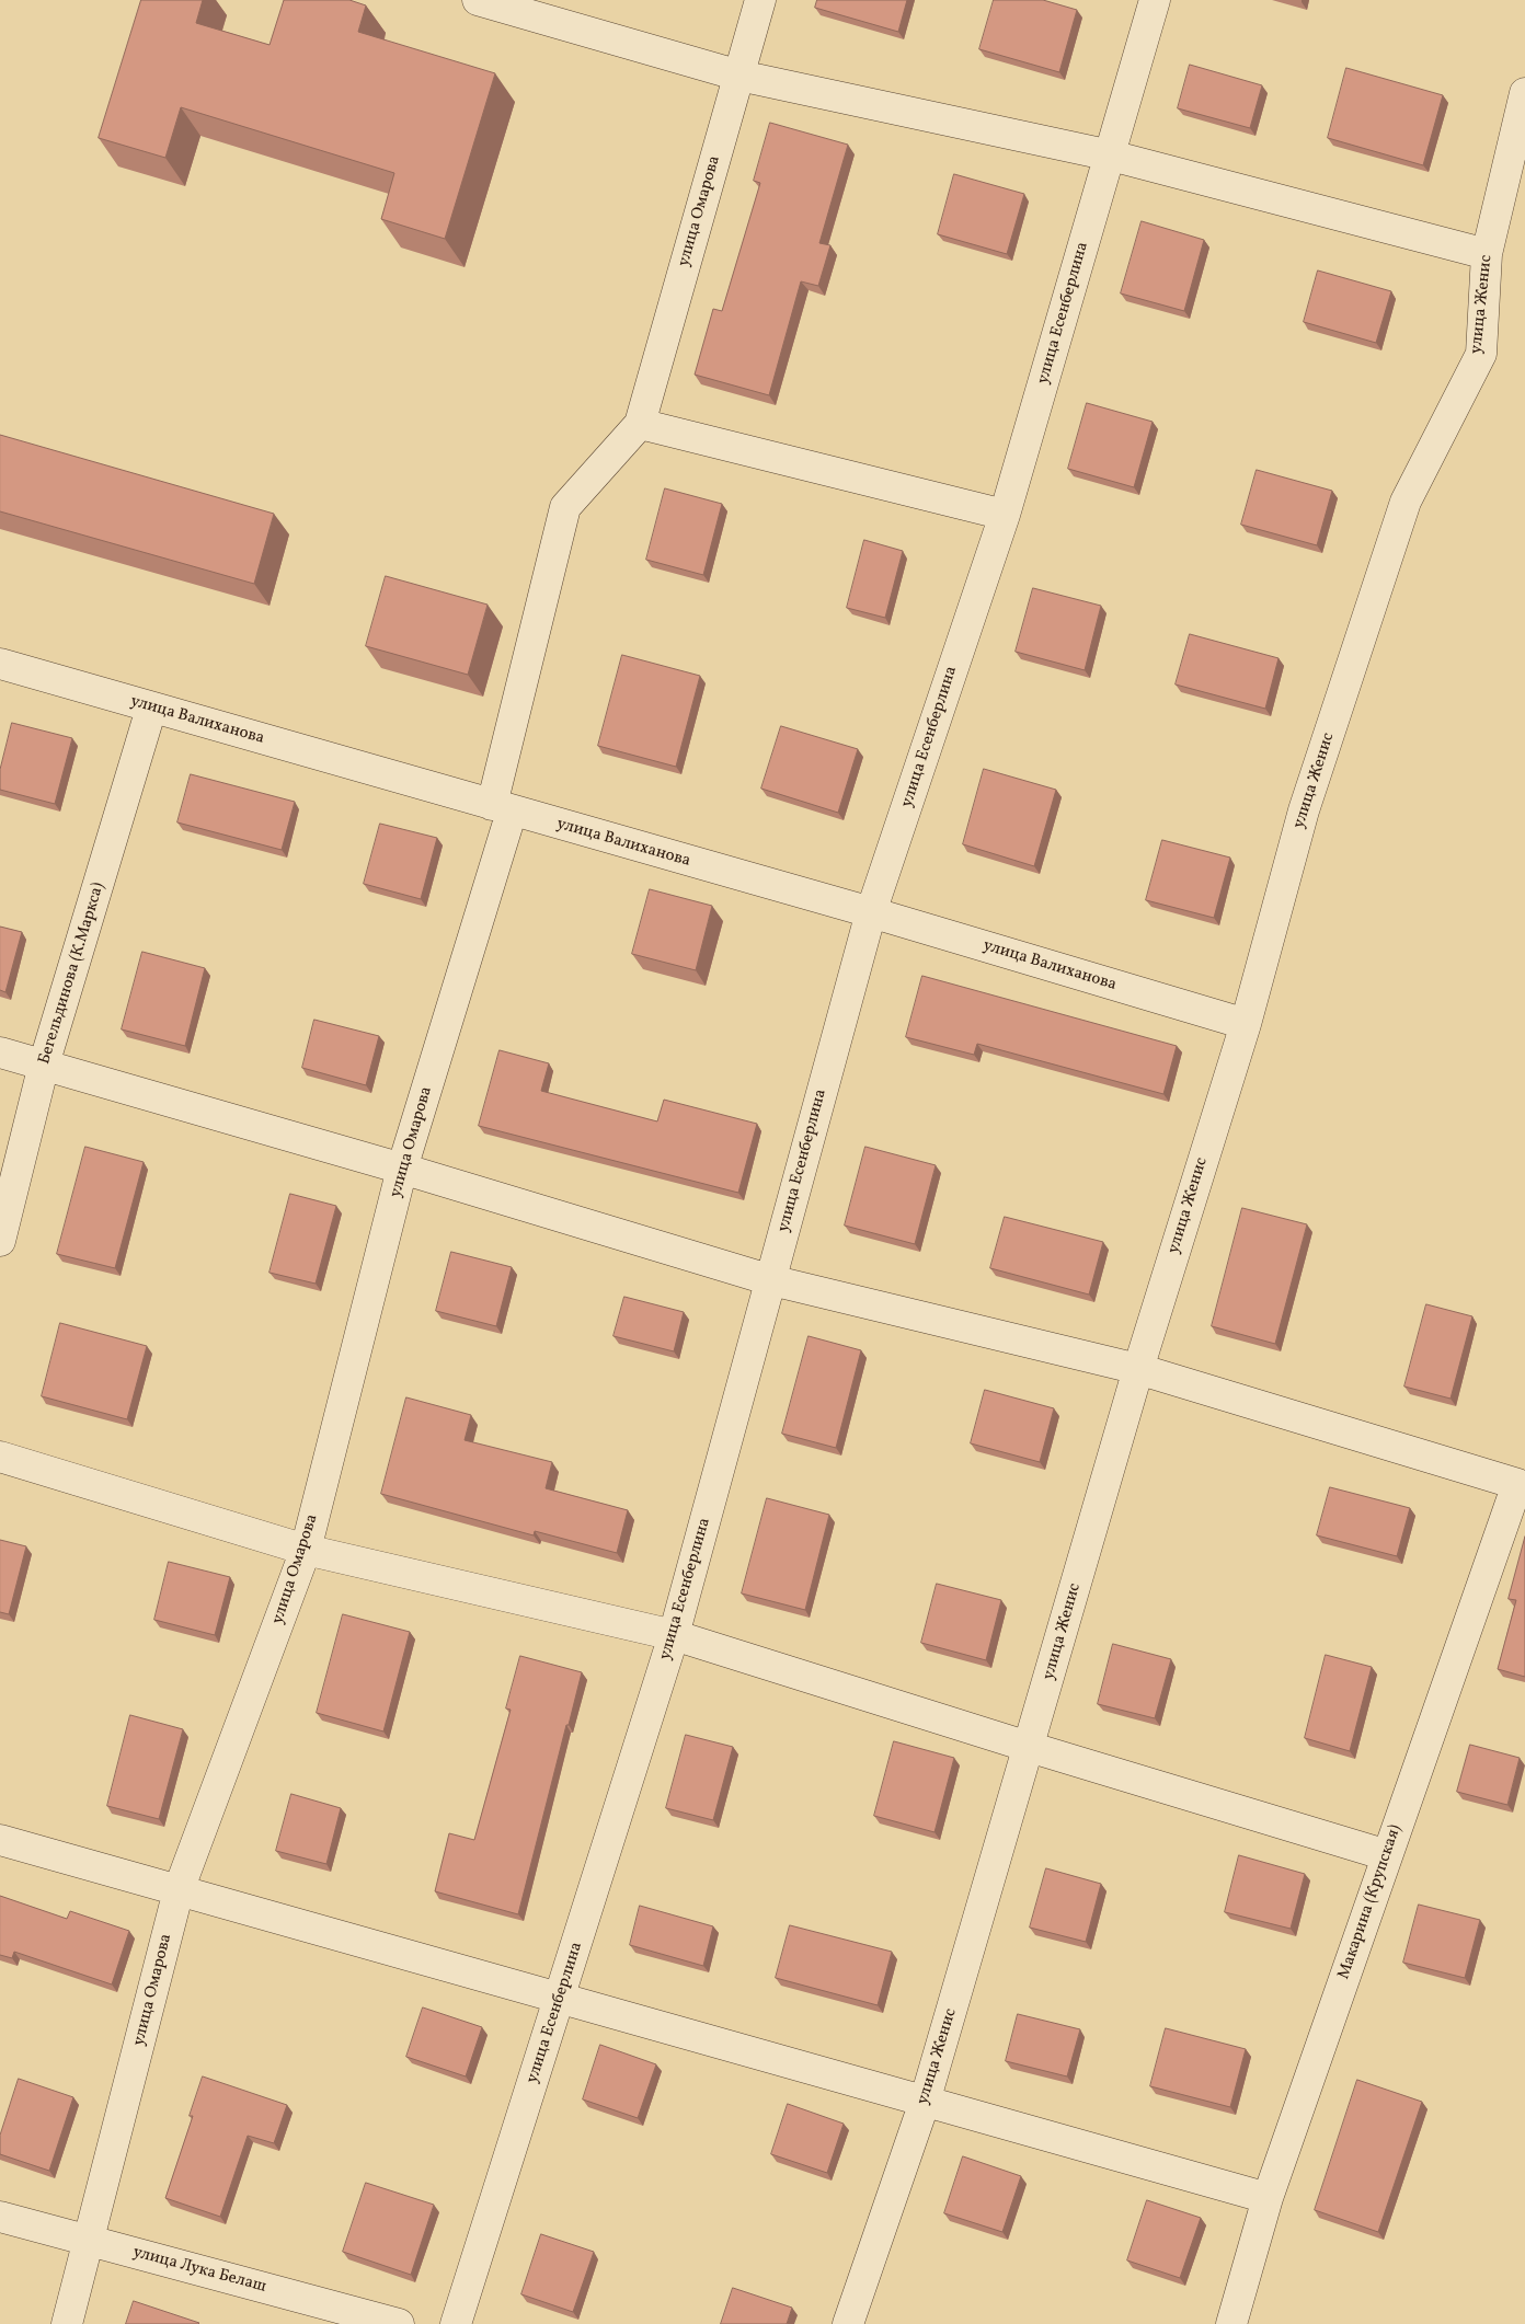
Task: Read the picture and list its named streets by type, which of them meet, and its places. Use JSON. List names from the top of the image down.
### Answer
{
  "streets": {
    "street": [
      "улица Омарова",
      "улица Женис",
      "улица Есенберлина",
      "улица Валиханова",
      "Бегельдинова (К.Маркса)",
      "Макарина (Крупская)",
      "улица Лука Белаш"
    ]
  },
  "crossings": [
    ["улица Омарова", "улица Валиханова"],
    ["улица Омарова", "улица Лука Белаш"],
    ["улица Женис", "улица Валиханова"],
    ["улица Женис", "Макарина (Крупская)"],
    ["улица Есенберлина", "улица Валиханова"],
    ["улица Валиханова", "Бегельдинова (К.Маркса)"]
  ]
}
